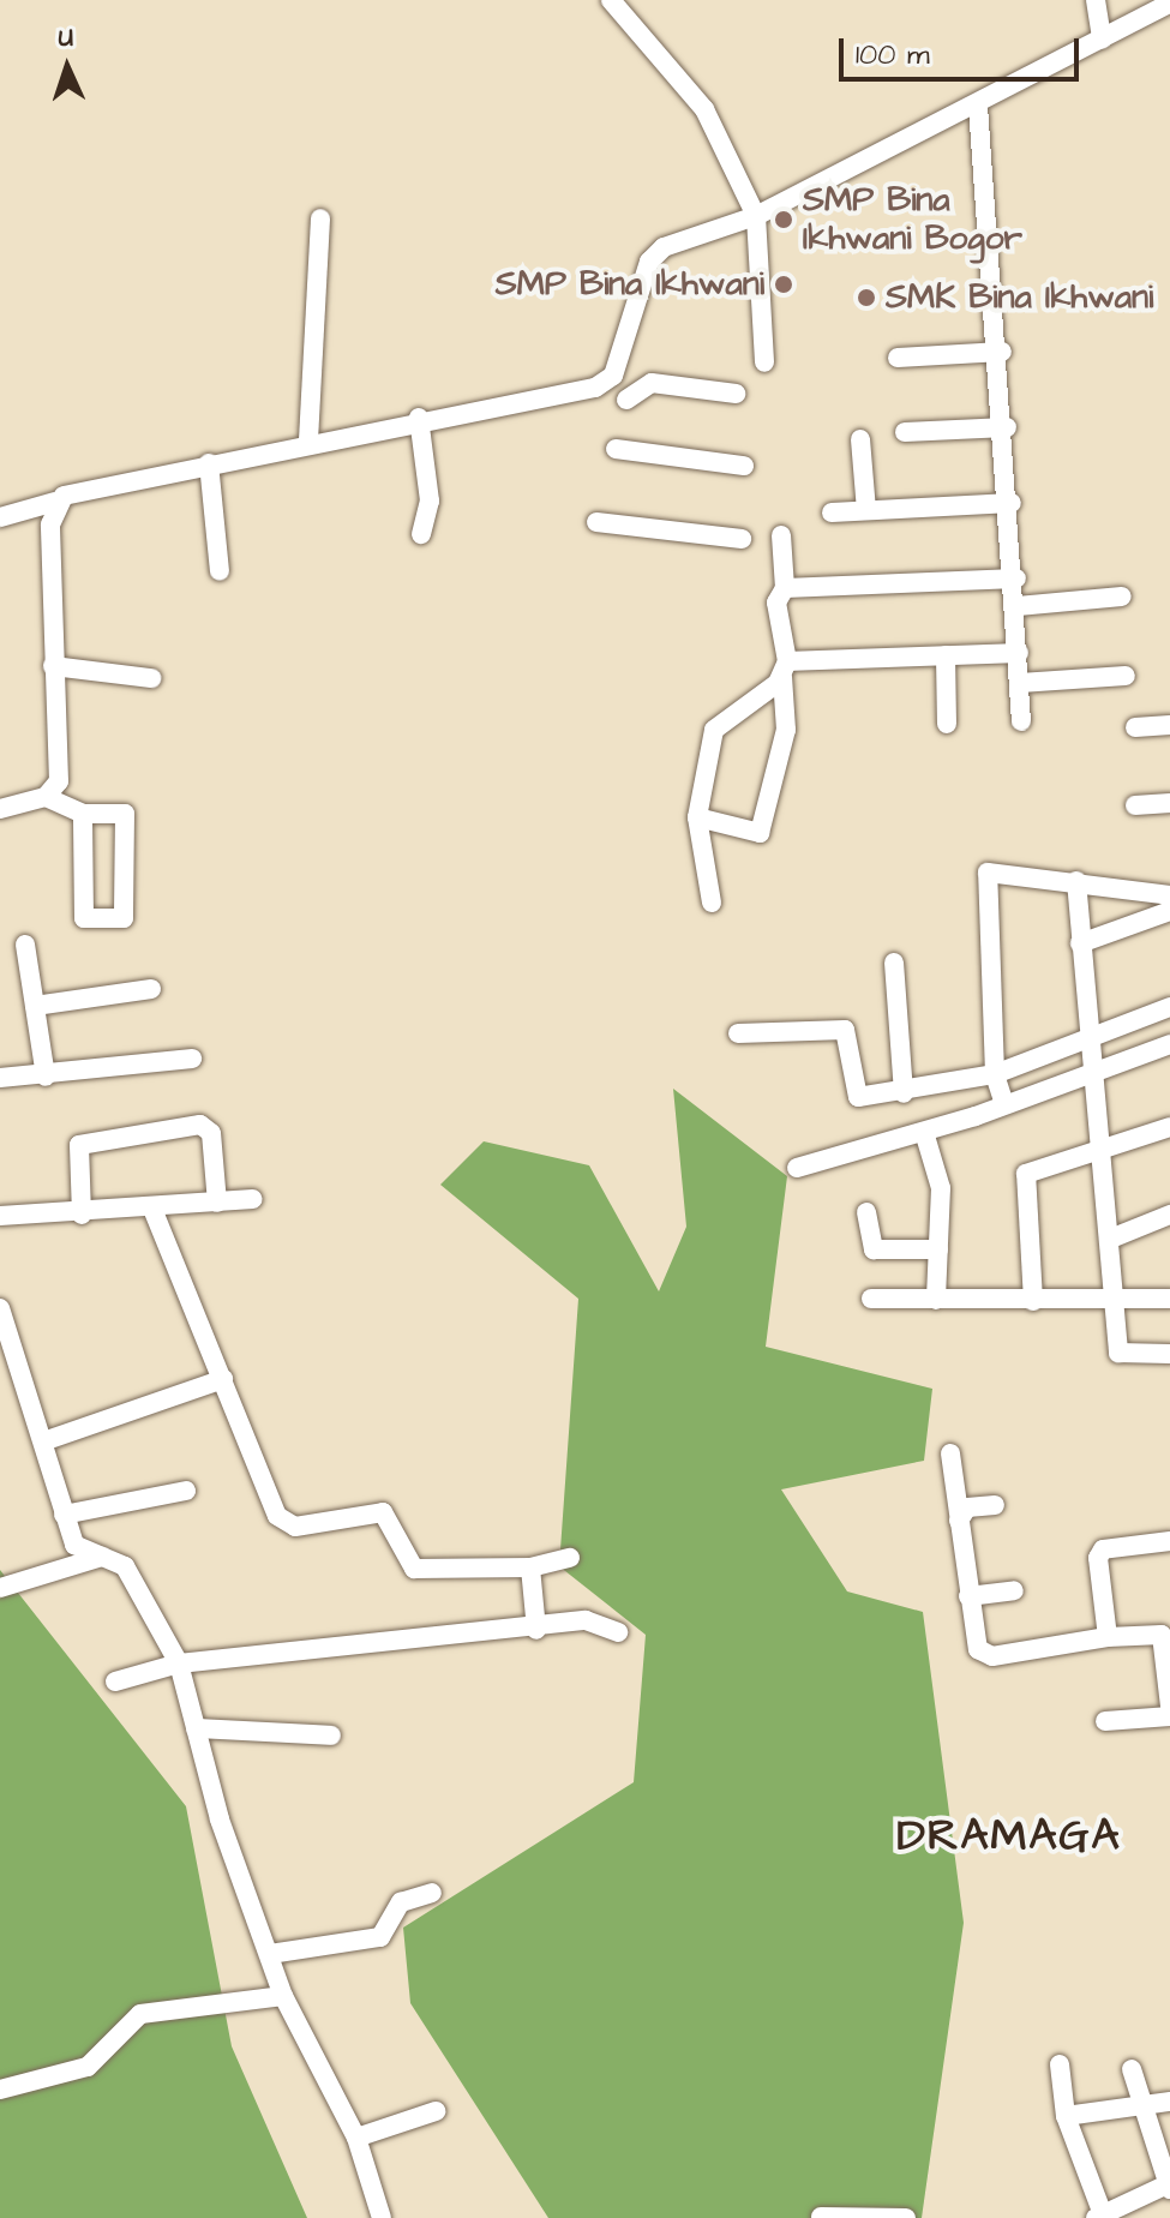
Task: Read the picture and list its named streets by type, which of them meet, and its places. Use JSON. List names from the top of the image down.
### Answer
{
  "districts": ["DRAMAGA"],
  "places": ["SMP Bina Ikhwani Bogor", "SMP Bina Ikhwani", "SMK Bina Ikhwani"],
  "scale_bar": "100 m",
  "north": "top"
}
